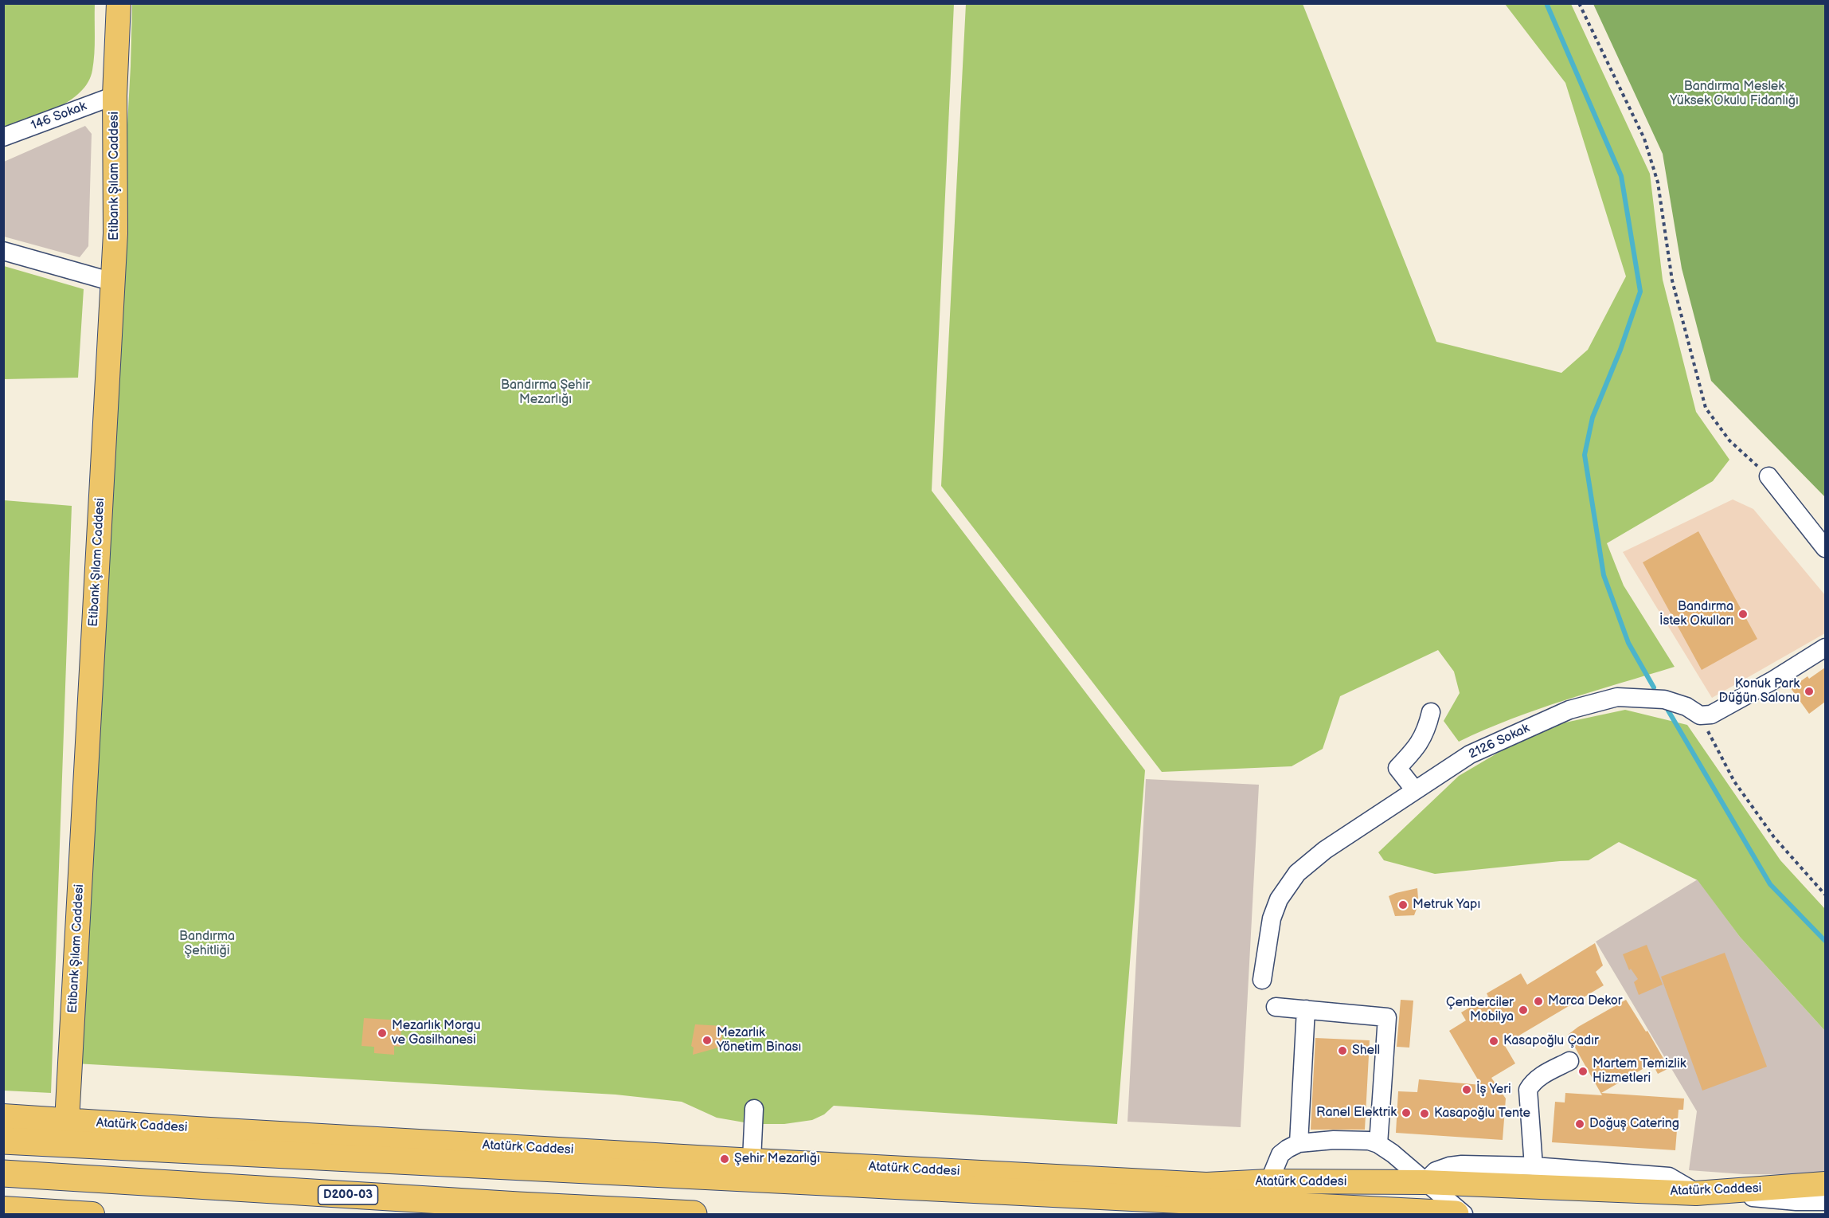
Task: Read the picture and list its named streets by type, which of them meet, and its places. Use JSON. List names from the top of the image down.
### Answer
{
  "streets": {
    "highway": ["Atatürk Caddesi", "D200-03"],
    "main road": ["Etibank Şılam Caddesi"],
    "street": ["146 Sokak", "2126 Sokak"]
  },
  "crossings": [
    ["146 Sokak", "Etibank Şılam Caddesi"],
    ["Etibank Şılam Caddesi", "Atatürk Caddesi"]
  ],
  "parks": ["Bandırma Meslek Yüksek Okulu Fidanlığı", "Bandırma Şehir Mezarlığı", "Bandırma Şehitliği"],
  "places": [
    "Bandırma İstek Okulları",
    "Konuk Park Düğün Salonu",
    "Metruk Yapı",
    "Marca Dekor",
    "Çenberciler Mobilya",
    "Mezarlık Morgu ve Gasilhanesi",
    "Mezarlık Yönetim Binası",
    "Kasapoğlu Çadır",
    "Shell",
    "Martem Temizlik Hizmetleri",
    "İş Yeri",
    "Ranel Elektrik",
    "Kasapoğlu Tente",
    "Doğuş Catering",
    "Şehir Mezarlığı"
  ]
}
